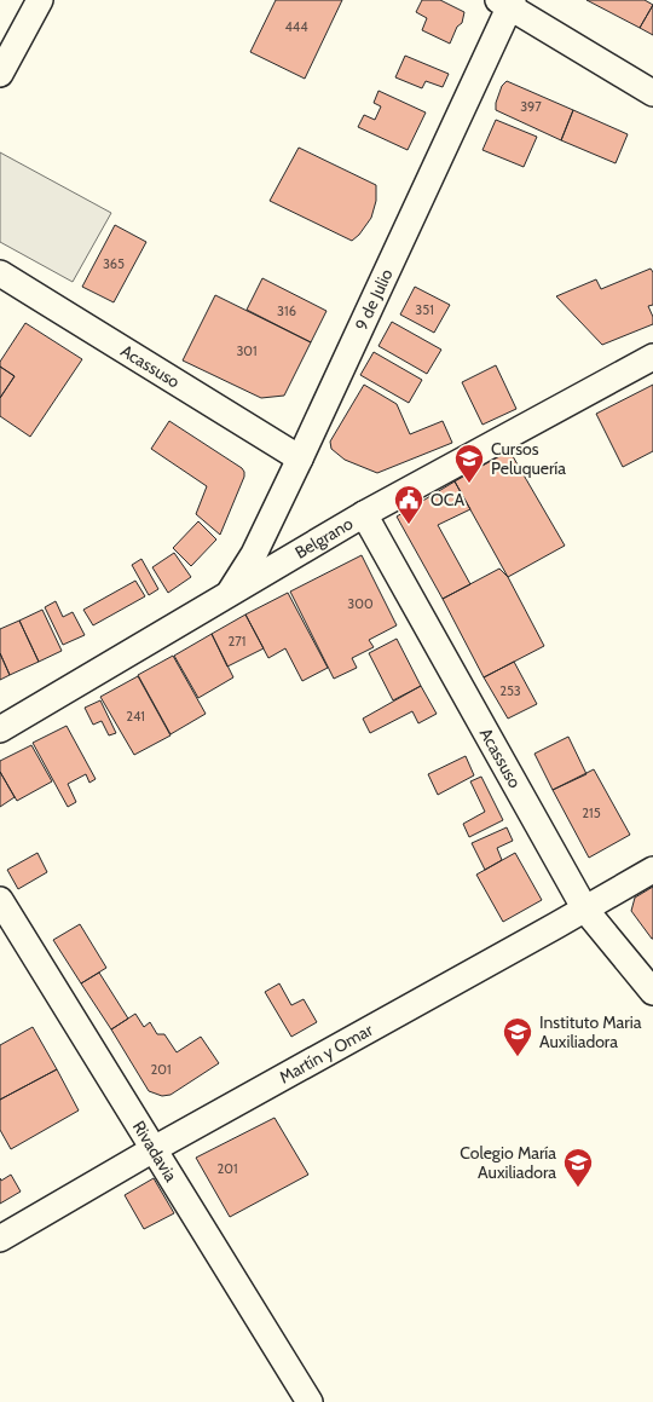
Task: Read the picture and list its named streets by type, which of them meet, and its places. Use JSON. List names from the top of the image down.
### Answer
{
  "streets": {
    "street": [
      "9 de Julio",
      "Acassuso",
      "Belgrano",
      "Martín y Omar",
      "Rivadavia"
    ]
  },
  "crossings": [
    ["9 de Julio", "Acassuso"],
    ["9 de Julio", "Belgrano"],
    ["Acassuso", "Belgrano"],
    ["Acassuso", "Martín y Omar"],
    ["Martín y Omar", "Rivadavia"]
  ],
  "places": {
    "school or university": ["Cursos Peluquería", "Instituto Maria Auxiliadora", "Colegio María Auxiliadora"],
    "public building": ["OCA"]
  },
  "house_numbers": [
    "444",
    "397",
    "365",
    "351",
    "316",
    "301",
    "300",
    "271",
    "253",
    "241",
    "215",
    "201",
    "201"
  ]
}
